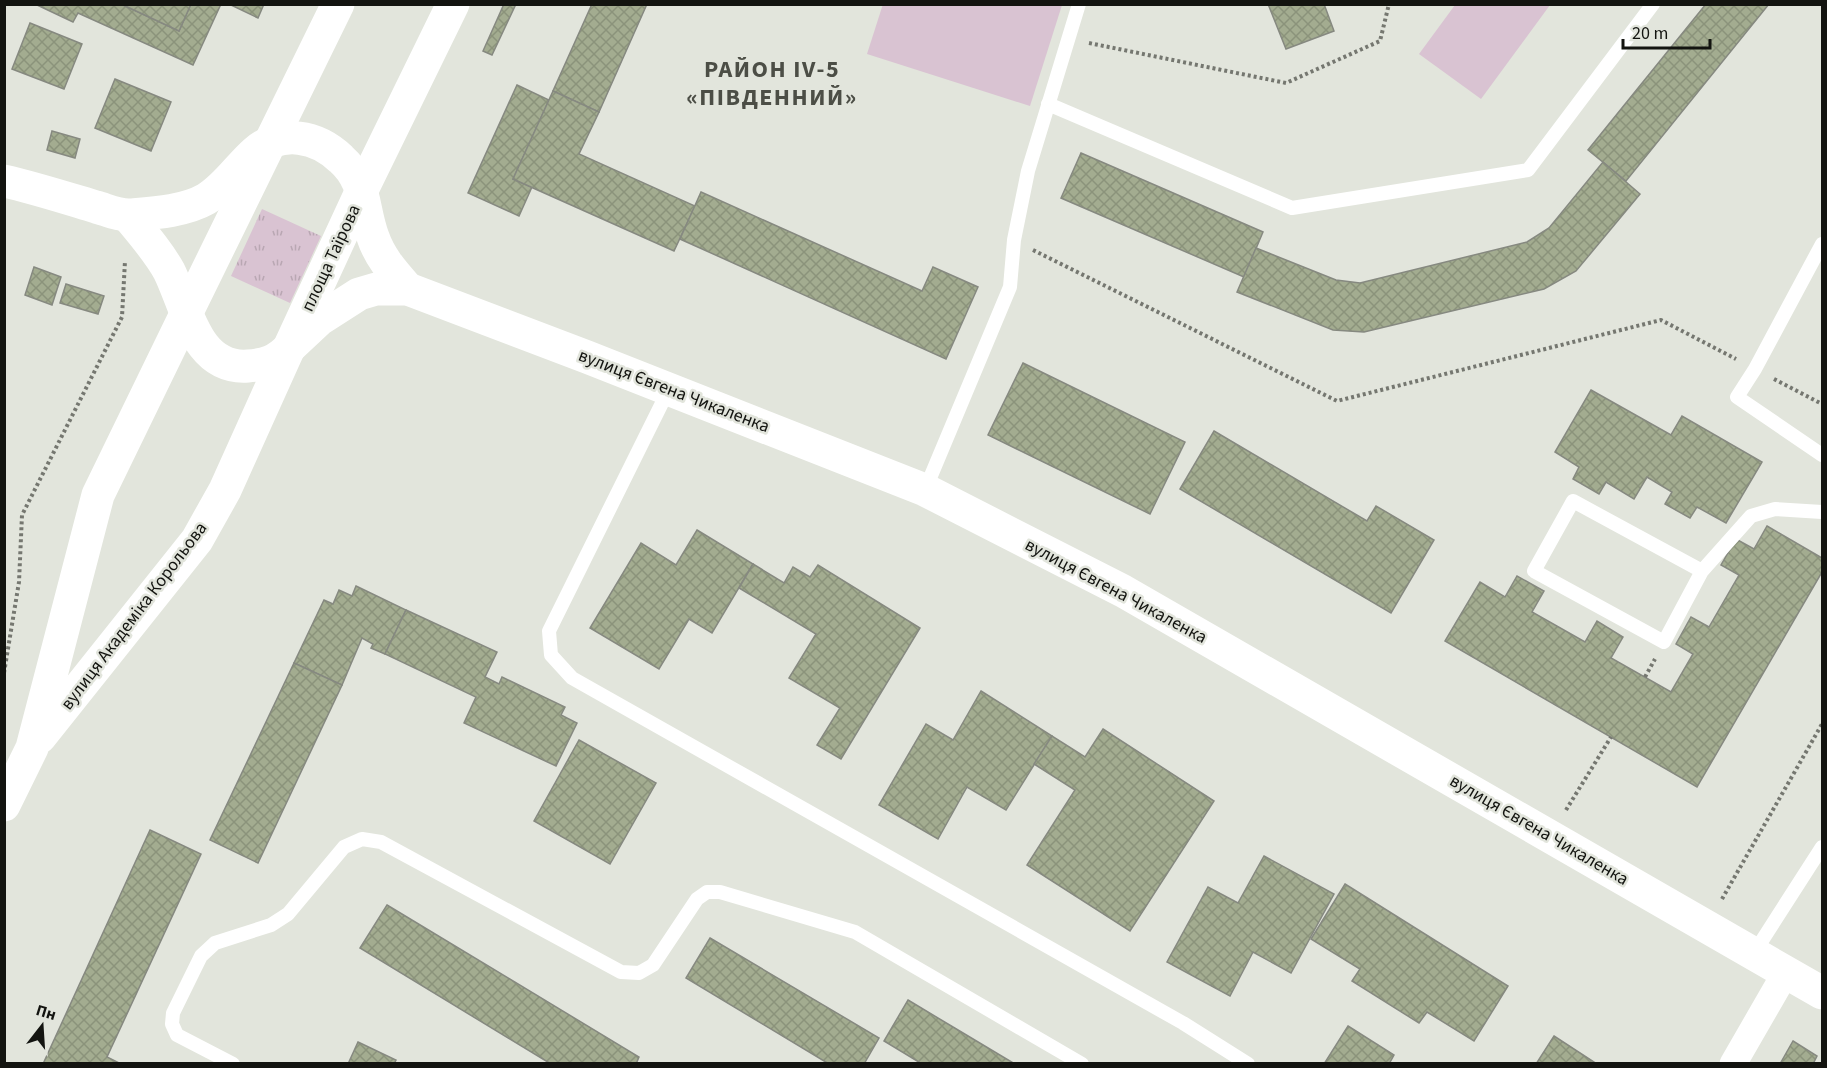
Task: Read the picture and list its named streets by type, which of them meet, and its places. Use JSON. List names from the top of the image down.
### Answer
{
  "streets": {
    "main road": ["площа Таїрова", "вулиця Євгена Чикаленка", "вулиця Академіка Корольова"]
  },
  "crossings": [
    ["площа Таїрова", "вулиця Євгена Чикаленка"],
    ["площа Таїрова", "вулиця Академіка Корольова"],
    ["вулиця Євгена Чикаленка", "вулиця Академіка Корольова"]
  ],
  "districts": ["РАЙОН IV-5 «ПІВДЕННИЙ»"],
  "scale_bar": "20 m",
  "north": "top"
}
